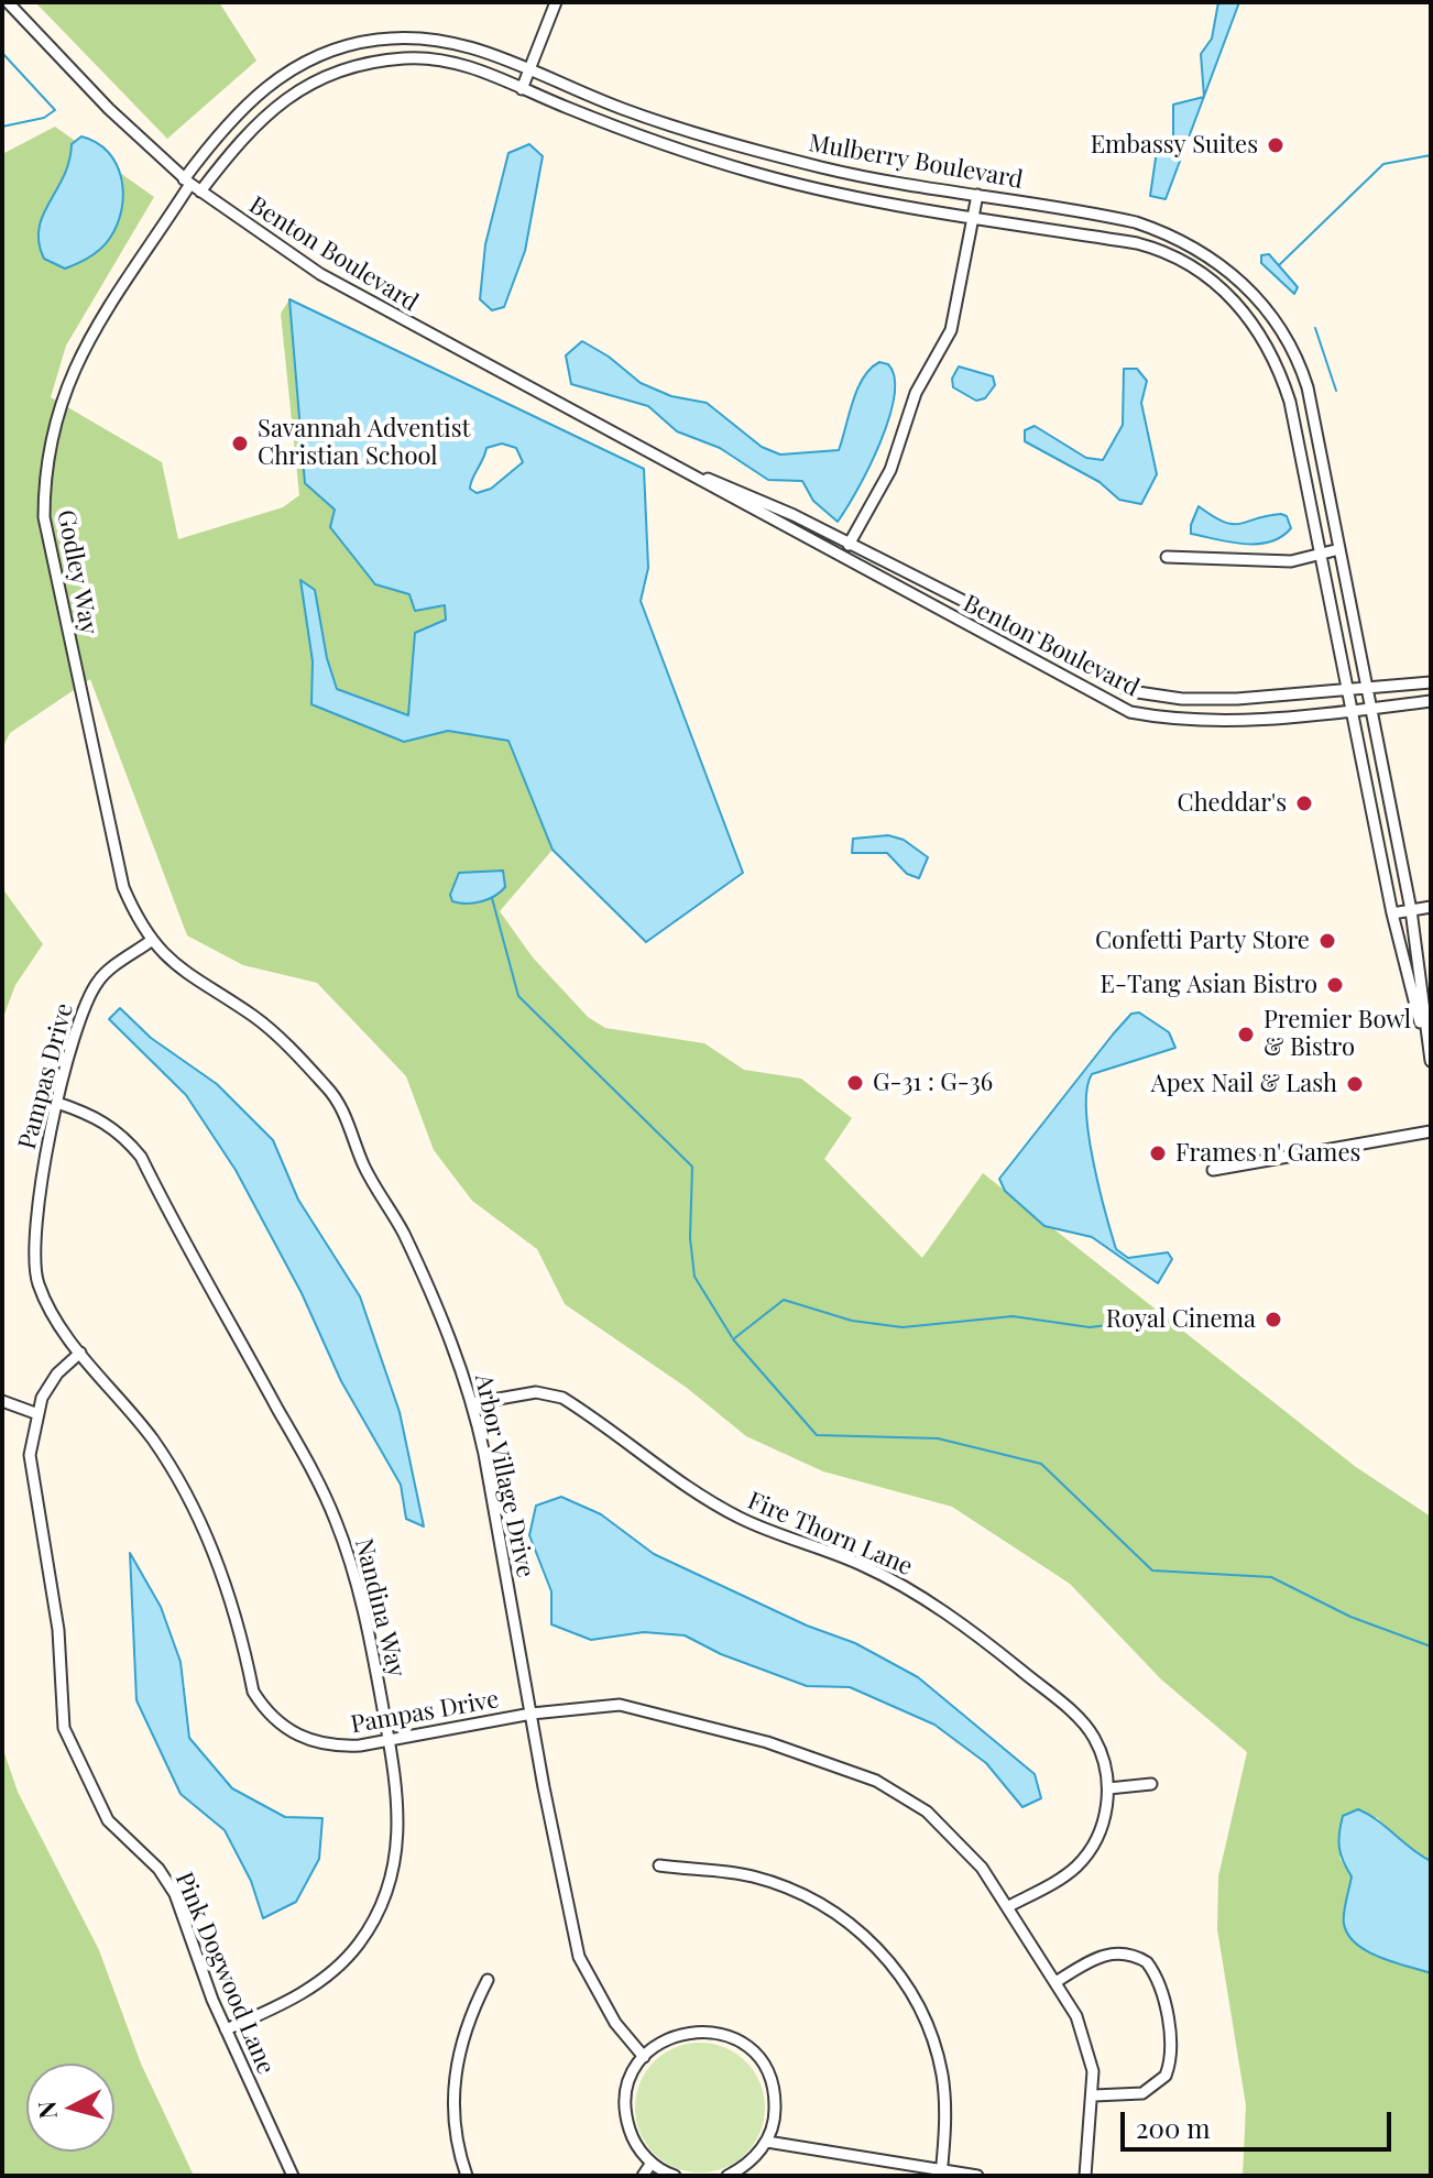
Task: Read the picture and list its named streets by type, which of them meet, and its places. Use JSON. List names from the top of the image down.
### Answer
{
  "streets": {
    "street": [
      "Mulberry Boulevard",
      "Benton Boulevard",
      "Godley Way",
      "Pampas Drive",
      "Arbor Village Drive",
      "Fire Thorn Lane",
      "Nandina Way",
      "Pink Dogwood Lane"
    ]
  },
  "crossings": [
    ["Mulberry Boulevard", "Benton Boulevard"],
    ["Mulberry Boulevard", "Godley Way"],
    ["Benton Boulevard", "Godley Way"],
    ["Godley Way", "Pampas Drive"],
    ["Godley Way", "Arbor Village Drive"],
    ["Pampas Drive", "Arbor Village Drive"],
    ["Pampas Drive", "Fire Thorn Lane"],
    ["Pampas Drive", "Nandina Way"],
    ["Pampas Drive", "Pink Dogwood Lane"],
    ["Arbor Village Drive", "Fire Thorn Lane"],
    ["Nandina Way", "Pink Dogwood Lane"]
  ],
  "places": [
    "Embassy Suites",
    "Savannah Adventist Christian School",
    "Cheddar's",
    "Confetti Party Store",
    "E-Tang Asian Bistro",
    "Premier Bowl & Bistro",
    "G-31 : G-36",
    "Apex Nail & Lash",
    "Frames n' Games",
    "Royal Cinema"
  ],
  "scale_bar": "200 m",
  "north": "left"
}
